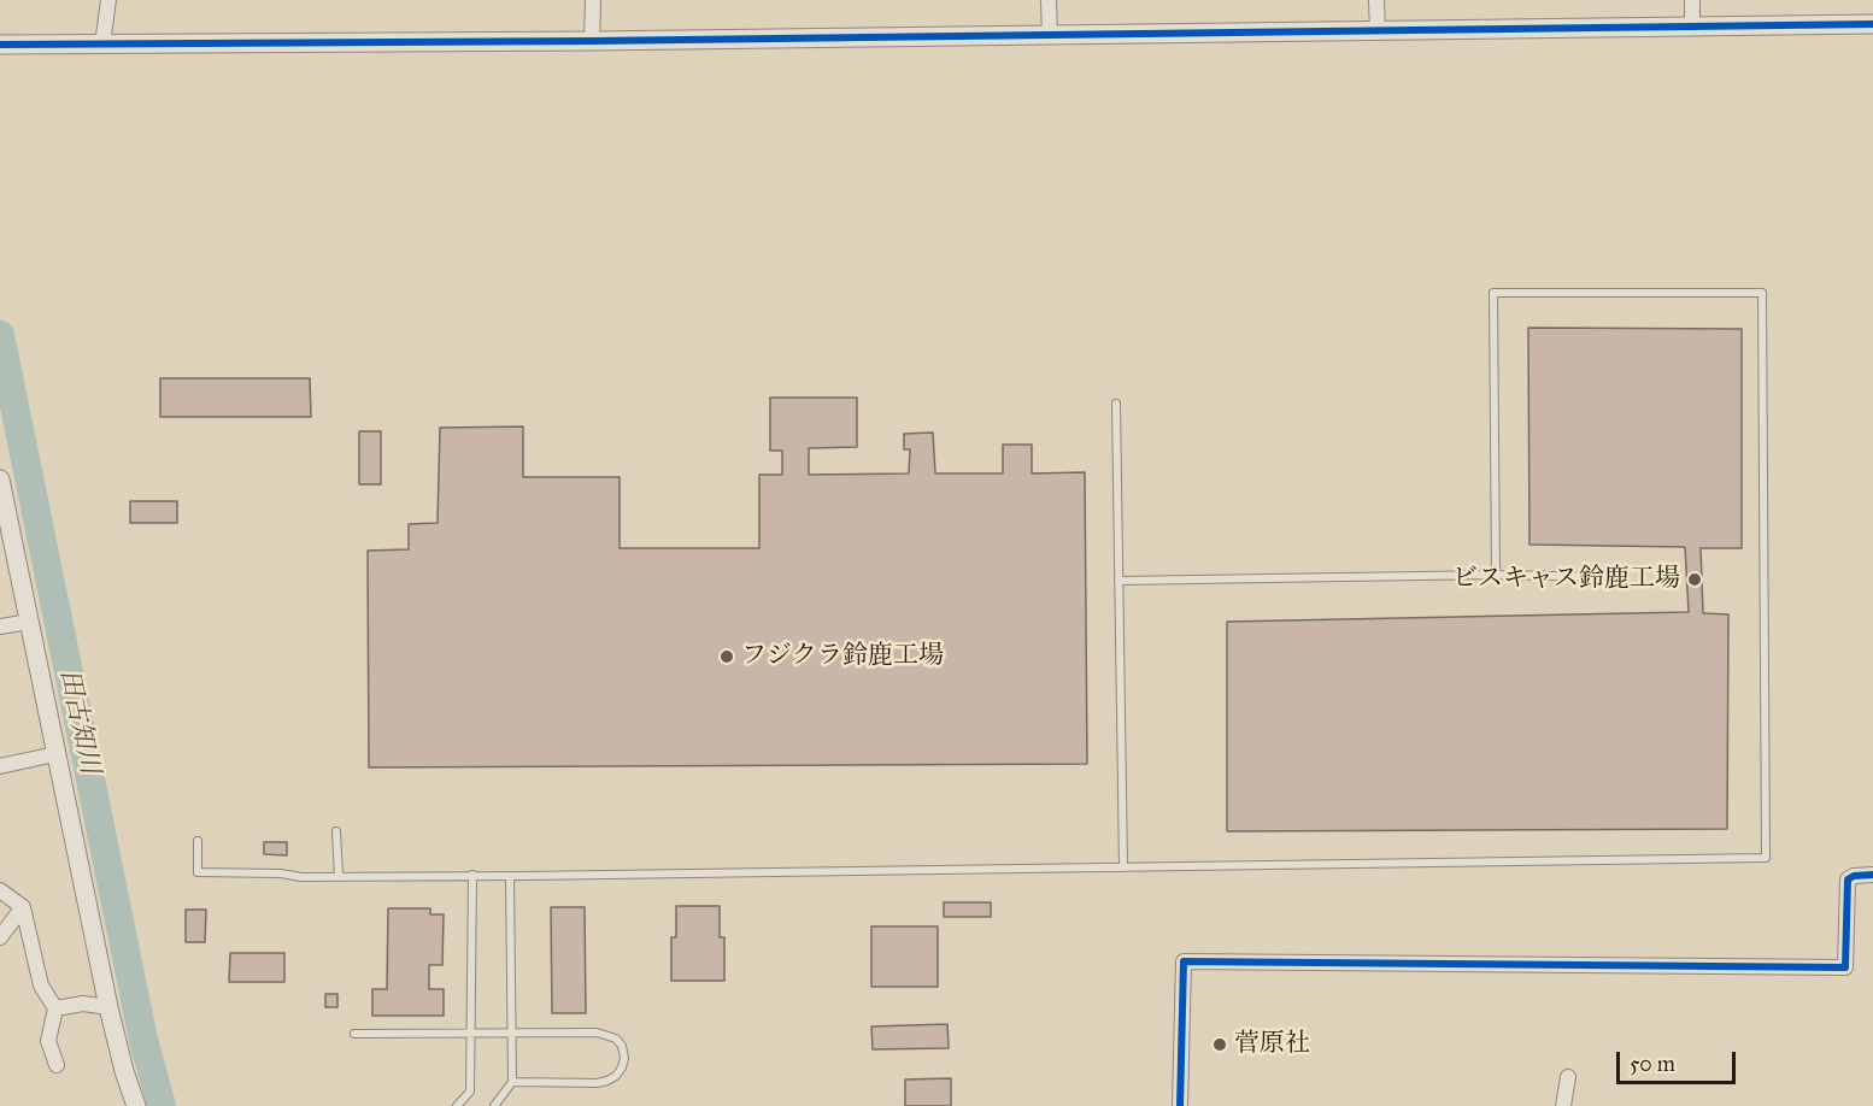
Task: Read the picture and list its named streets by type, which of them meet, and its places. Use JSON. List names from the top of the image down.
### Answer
{
  "water": ["田古知川"],
  "places": ["ビスキャス鈴鹿工場", "フジクラ鈴鹿工場", "菅原社"],
  "scale_bar": "50 m"
}
